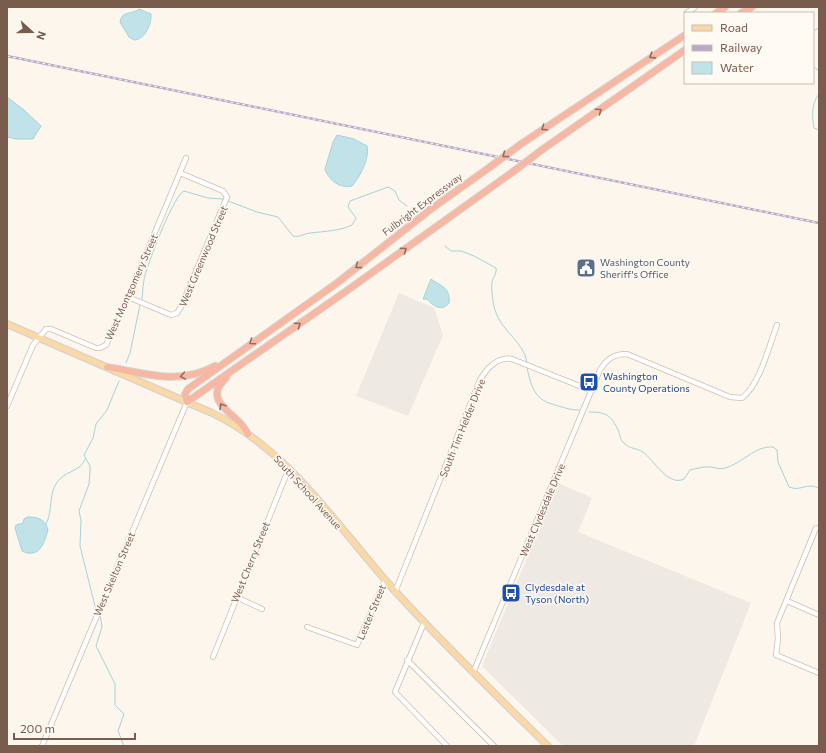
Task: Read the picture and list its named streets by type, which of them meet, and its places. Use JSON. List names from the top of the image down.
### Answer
{
  "streets": {
    "highway": ["Fulbright Expressway"],
    "main road": ["South School Avenue"],
    "street": [
      "West Greenwood Street",
      "West Montgomery Street",
      "South Tim Helder Drive",
      "West Clydesdale Drive",
      "West Cherry Street",
      "West Skelton Street",
      "Lester Street"
    ]
  },
  "crossings": [
    ["Fulbright Expressway", "South School Avenue"],
    ["Fulbright Expressway", "West Skelton Street"],
    ["West Greenwood Street", "West Montgomery Street"],
    ["West Montgomery Street", "South School Avenue"],
    ["South Tim Helder Drive", "South School Avenue"],
    ["South Tim Helder Drive", "West Clydesdale Drive"],
    ["South School Avenue", "West Clydesdale Drive"],
    ["South School Avenue", "West Cherry Street"],
    ["South School Avenue", "West Skelton Street"],
    ["South School Avenue", "Lester Street"]
  ],
  "places": {
    "public building": ["Washington County Sheriff's Office"],
    "bus stop": ["Washington County Operations", "Clydesdale at Tyson (North)"]
  },
  "legend": ["Road", "Railway", "Water"],
  "scale_bar": "200 m",
  "north": "right"
}
